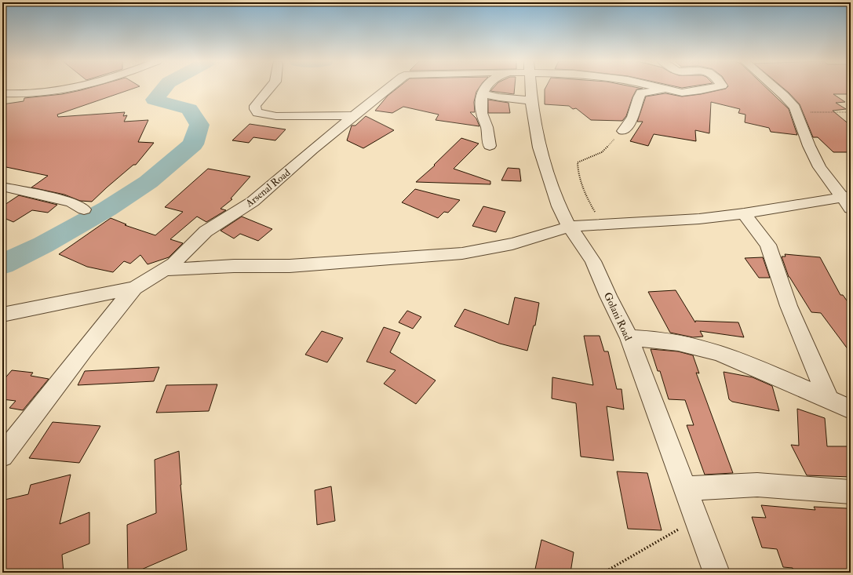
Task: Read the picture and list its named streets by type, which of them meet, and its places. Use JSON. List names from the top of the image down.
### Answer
{
  "streets": {
    "street": ["Arsenal Road", "Golani Road"]
  }
}
